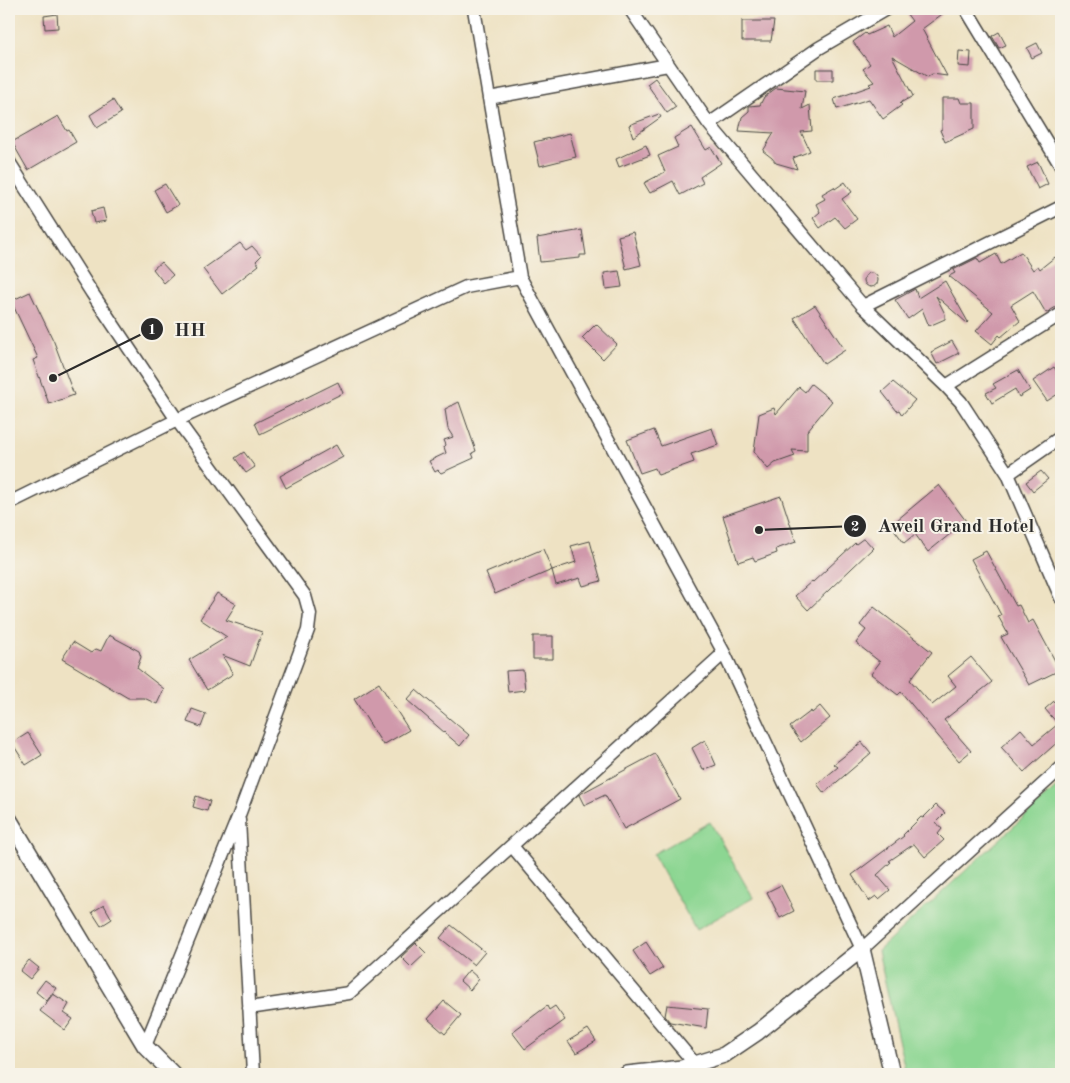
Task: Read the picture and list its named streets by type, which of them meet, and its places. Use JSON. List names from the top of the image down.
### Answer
{
  "places": ["HH", "Aweil Grand Hotel"]
}
